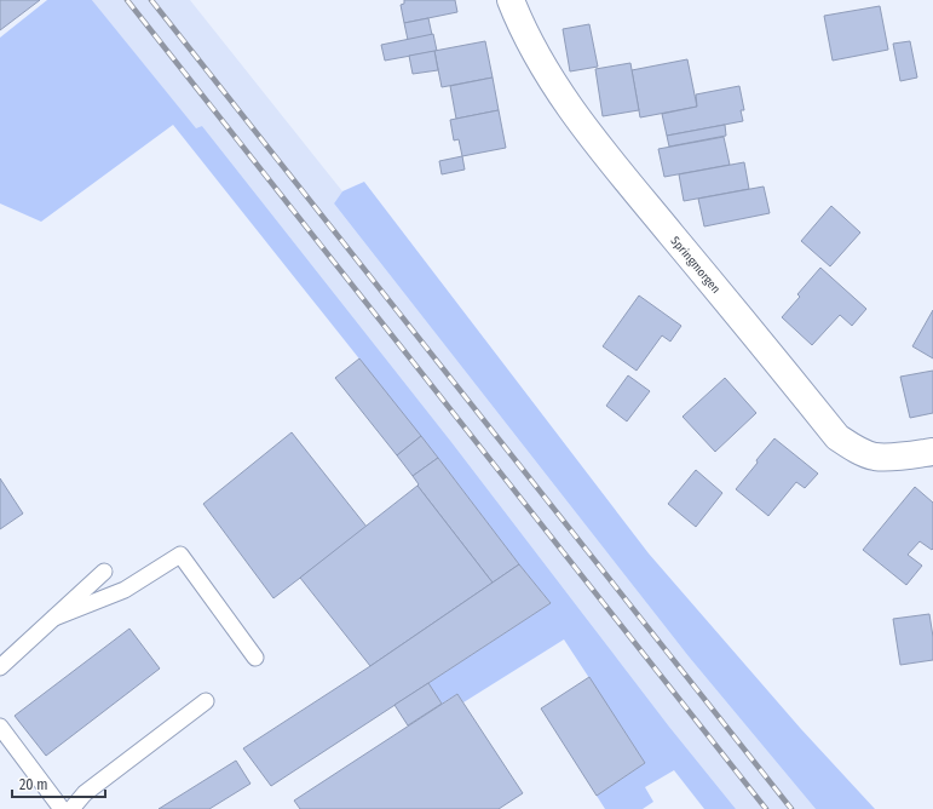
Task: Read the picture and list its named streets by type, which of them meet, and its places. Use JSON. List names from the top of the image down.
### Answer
{
  "streets": {
    "street": ["Springmorgen"]
  },
  "scale_bar": "20 m"
}
